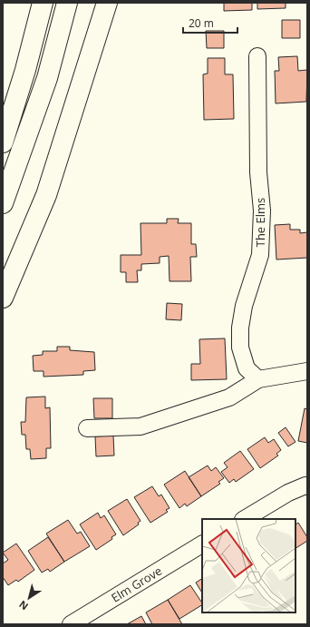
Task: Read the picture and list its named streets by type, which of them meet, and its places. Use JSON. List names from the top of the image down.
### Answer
{
  "streets": {
    "street": ["The Elms", "Elm Grove"]
  },
  "scale_bar": "20 m",
  "north": "bottom left"
}
